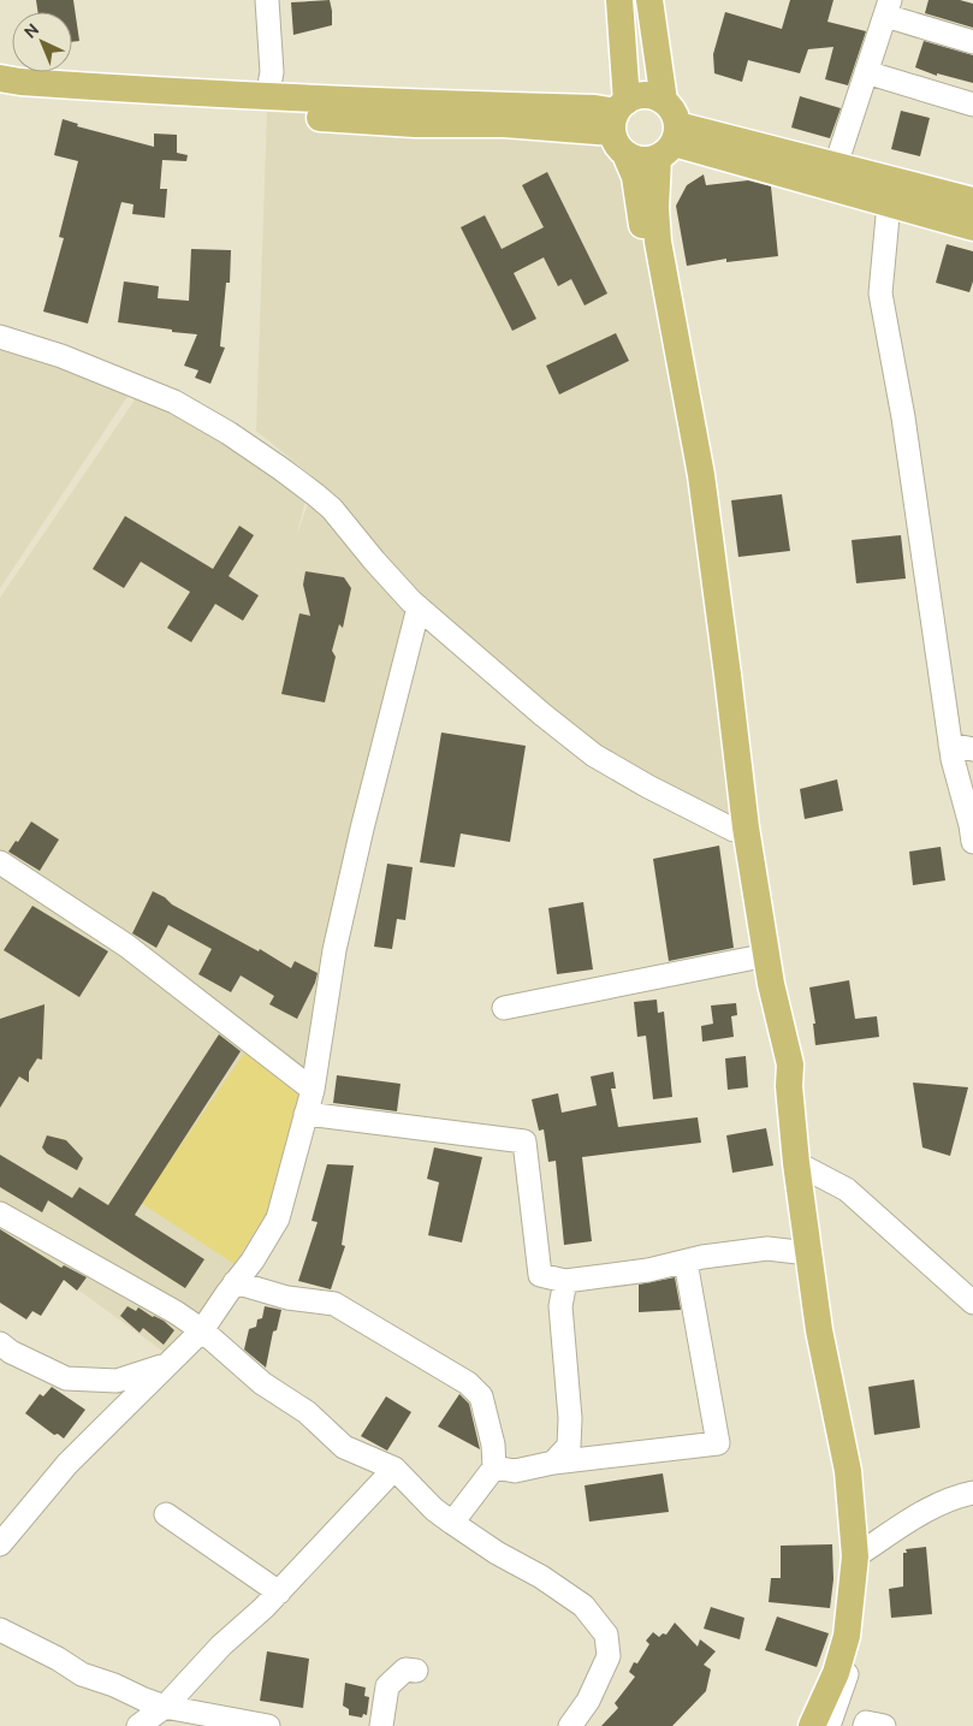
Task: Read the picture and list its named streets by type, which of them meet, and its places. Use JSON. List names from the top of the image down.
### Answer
{
  "north": "top left"
}
